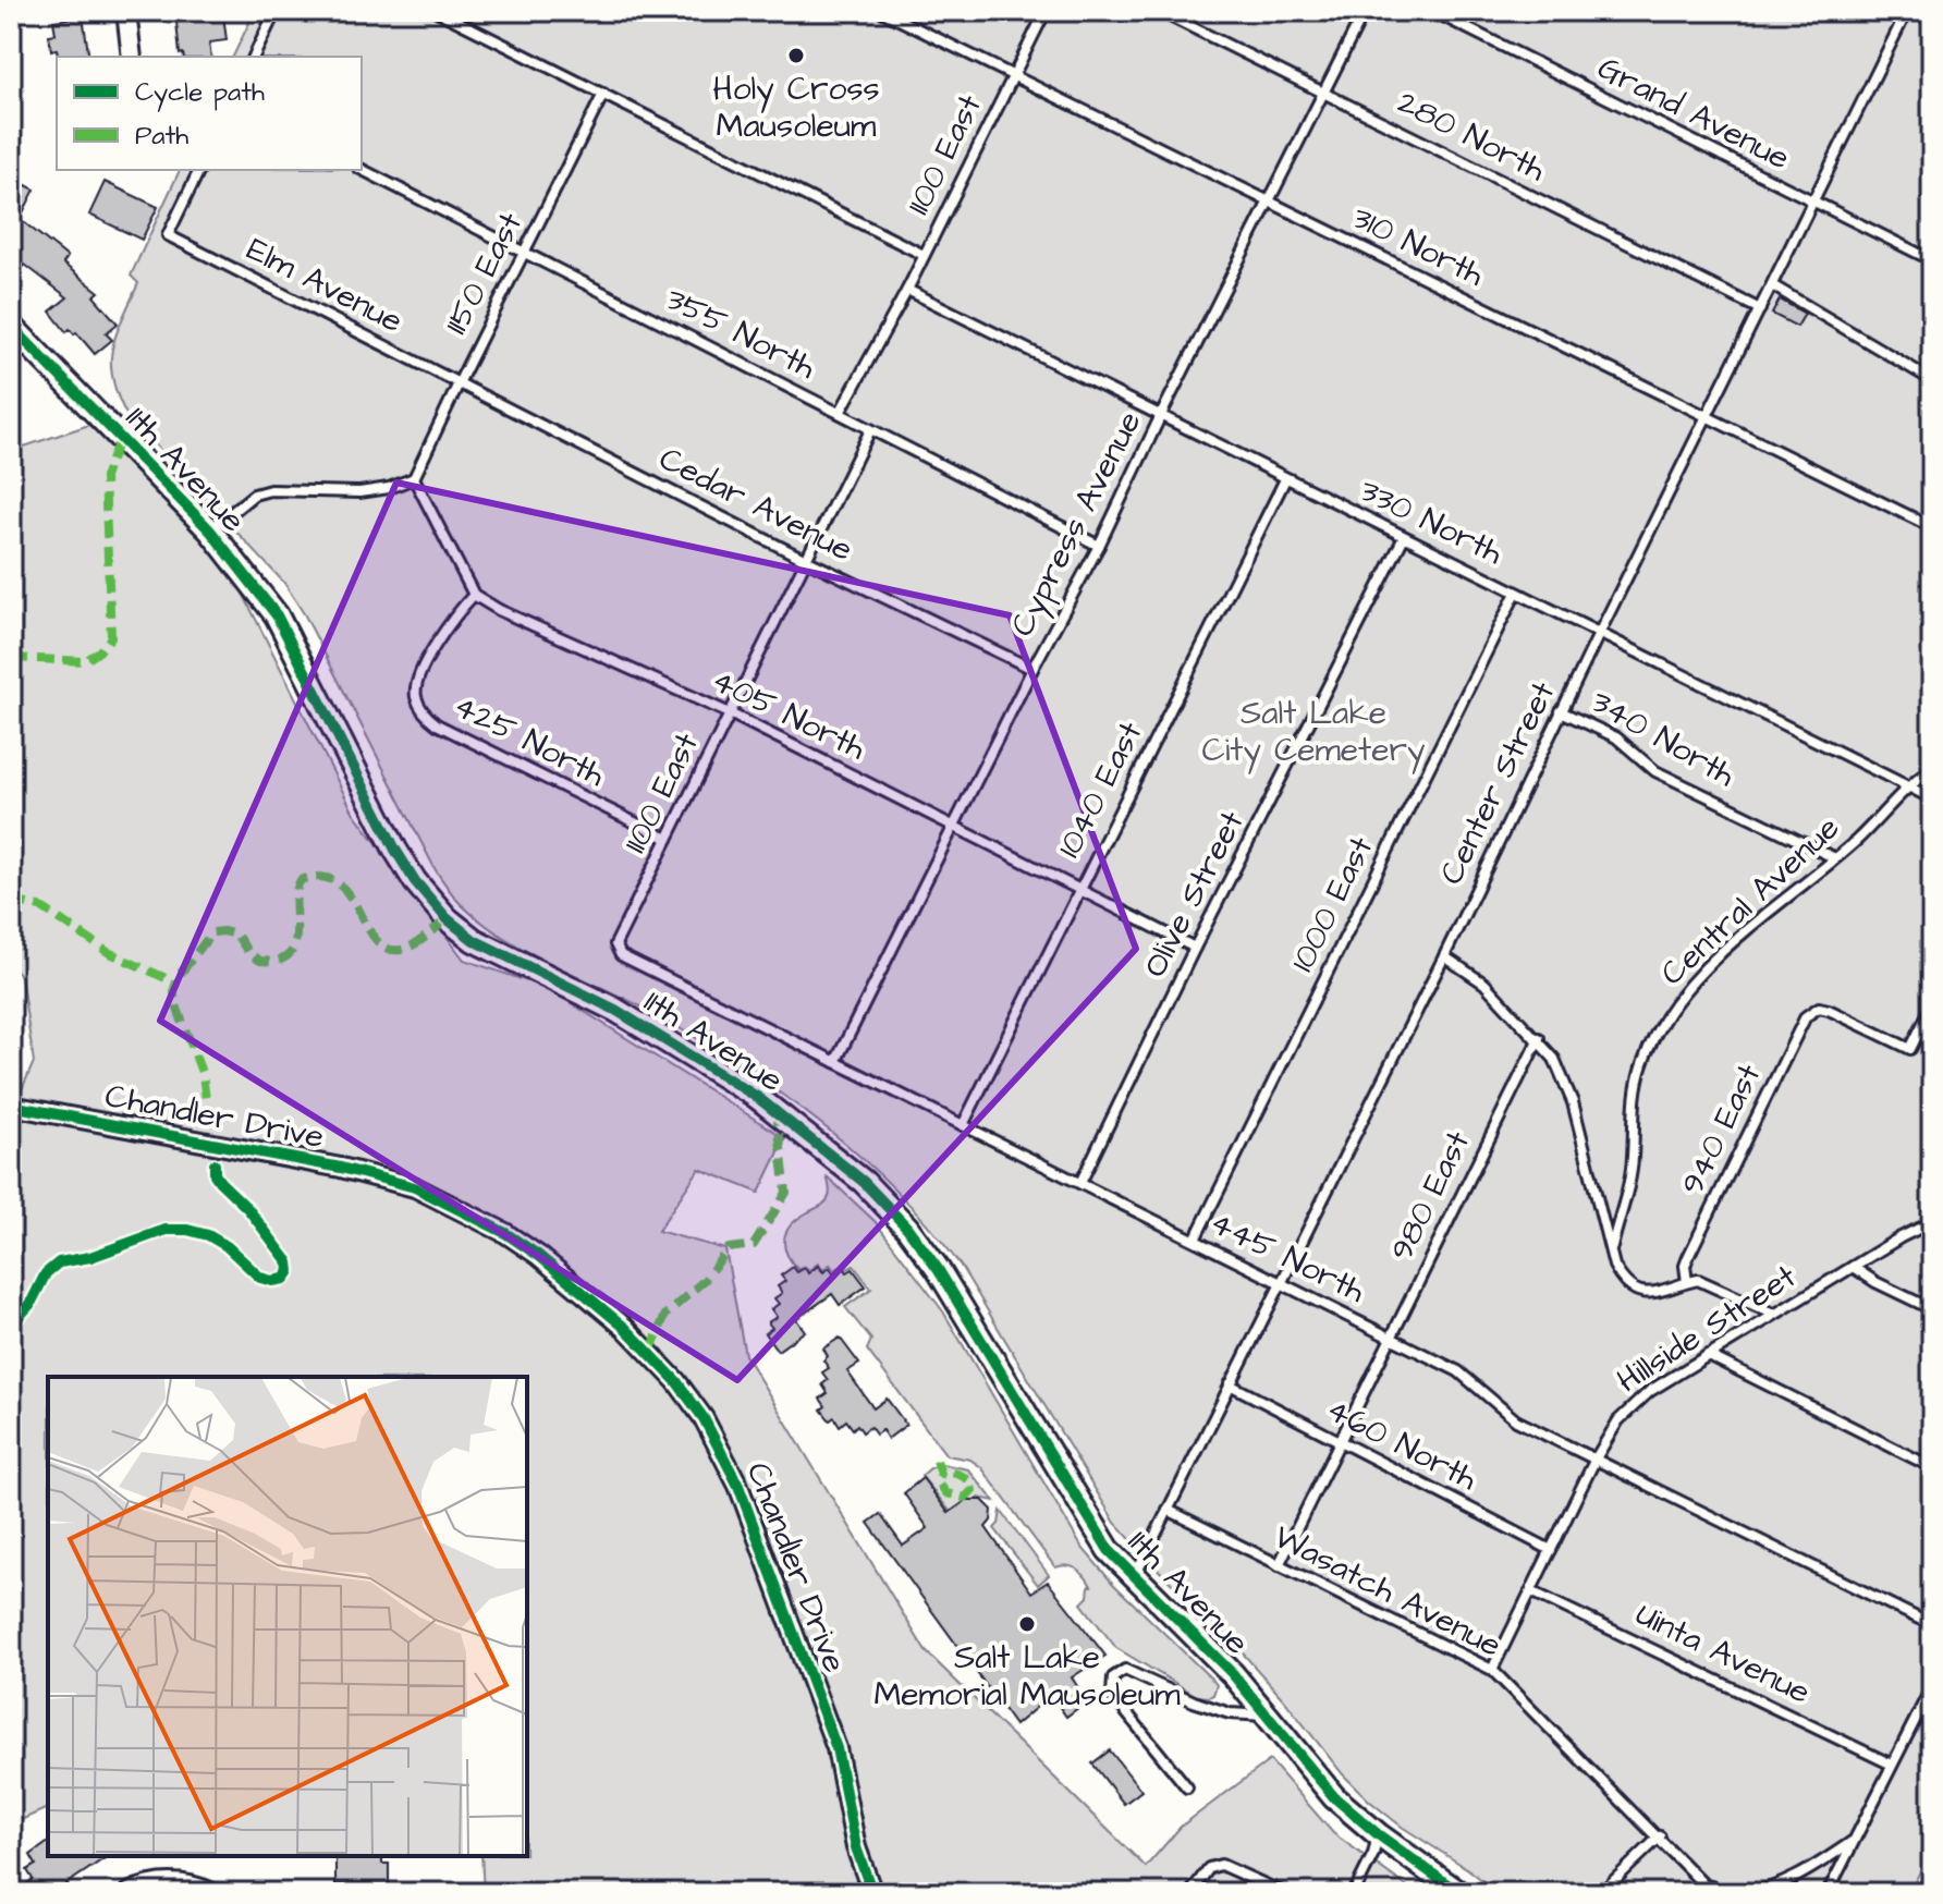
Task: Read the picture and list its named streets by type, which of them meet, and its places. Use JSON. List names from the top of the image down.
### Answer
{
  "streets": {
    "street": ["11th Avenue", "Chandler Drive"],
    "lane": [
      "Grand Avenue",
      "280 North",
      "1100 East",
      "310 North",
      "1150 East",
      "Elm Avenue",
      "355 North",
      "Cedar Avenue",
      "330 North",
      "Cypress Avenue",
      "405 North",
      "340 North",
      "425 North",
      "Center Street",
      "1040 East",
      "Olive Street",
      "Central Avenue",
      "1000 East",
      "940 East",
      "980 East",
      "445 North",
      "Hillside Street",
      "460 North",
      "Wasatch Avenue",
      "Uinta Avenue"
    ]
  },
  "crossings": [
    ["Grand Avenue", "Center Street"],
    ["280 North", "Cypress Avenue"],
    ["280 North", "Center Street"],
    ["1100 East", "310 North"],
    ["1100 East", "355 North"],
    ["1100 East", "Cedar Avenue"],
    ["1100 East", "330 North"],
    ["1100 East", "405 North"],
    ["1100 East", "425 North"],
    ["1100 East", "445 North"],
    ["310 North", "Cypress Avenue"],
    ["310 North", "Center Street"],
    ["1150 East", "Elm Avenue"],
    ["1150 East", "355 North"],
    ["1150 East", "Cedar Avenue"],
    ["Elm Avenue", "Cedar Avenue"],
    ["355 North", "Cypress Avenue"],
    ["11th Avenue", "Center Street"],
    ["Cedar Avenue", "Cypress Avenue"],
    ["330 North", "Cypress Avenue"],
    ["330 North", "Center Street"],
    ["330 North", "1040 East"],
    ["330 North", "Olive Street"],
    ["330 North", "Central Avenue"],
    ["330 North", "1000 East"],
    ["Cypress Avenue", "405 North"],
    ["Cypress Avenue", "445 North"],
    ["405 North", "425 North"],
    ["405 North", "1040 East"],
    ["405 North", "Olive Street"],
    ["340 North", "Center Street"],
    ["340 North", "Central Avenue"],
    ["Center Street", "445 North"],
    ["Center Street", "460 North"],
    ["Center Street", "Wasatch Avenue"],
    ["1040 East", "445 North"],
    ["Olive Street", "445 North"],
    ["1000 East", "445 North"],
    ["980 East", "445 North"],
    ["980 East", "460 North"],
    ["980 East", "Wasatch Avenue"],
    ["445 North", "Hillside Street"],
    ["Hillside Street", "460 North"],
    ["Hillside Street", "Wasatch Avenue"],
    ["Hillside Street", "Uinta Avenue"]
  ],
  "parks": ["Salt Lake City Cemetery"],
  "places": ["Holy Cross Mausoleum", "Salt Lake Memorial Mausoleum"],
  "legend": ["Cycle path", "Path"]
}
